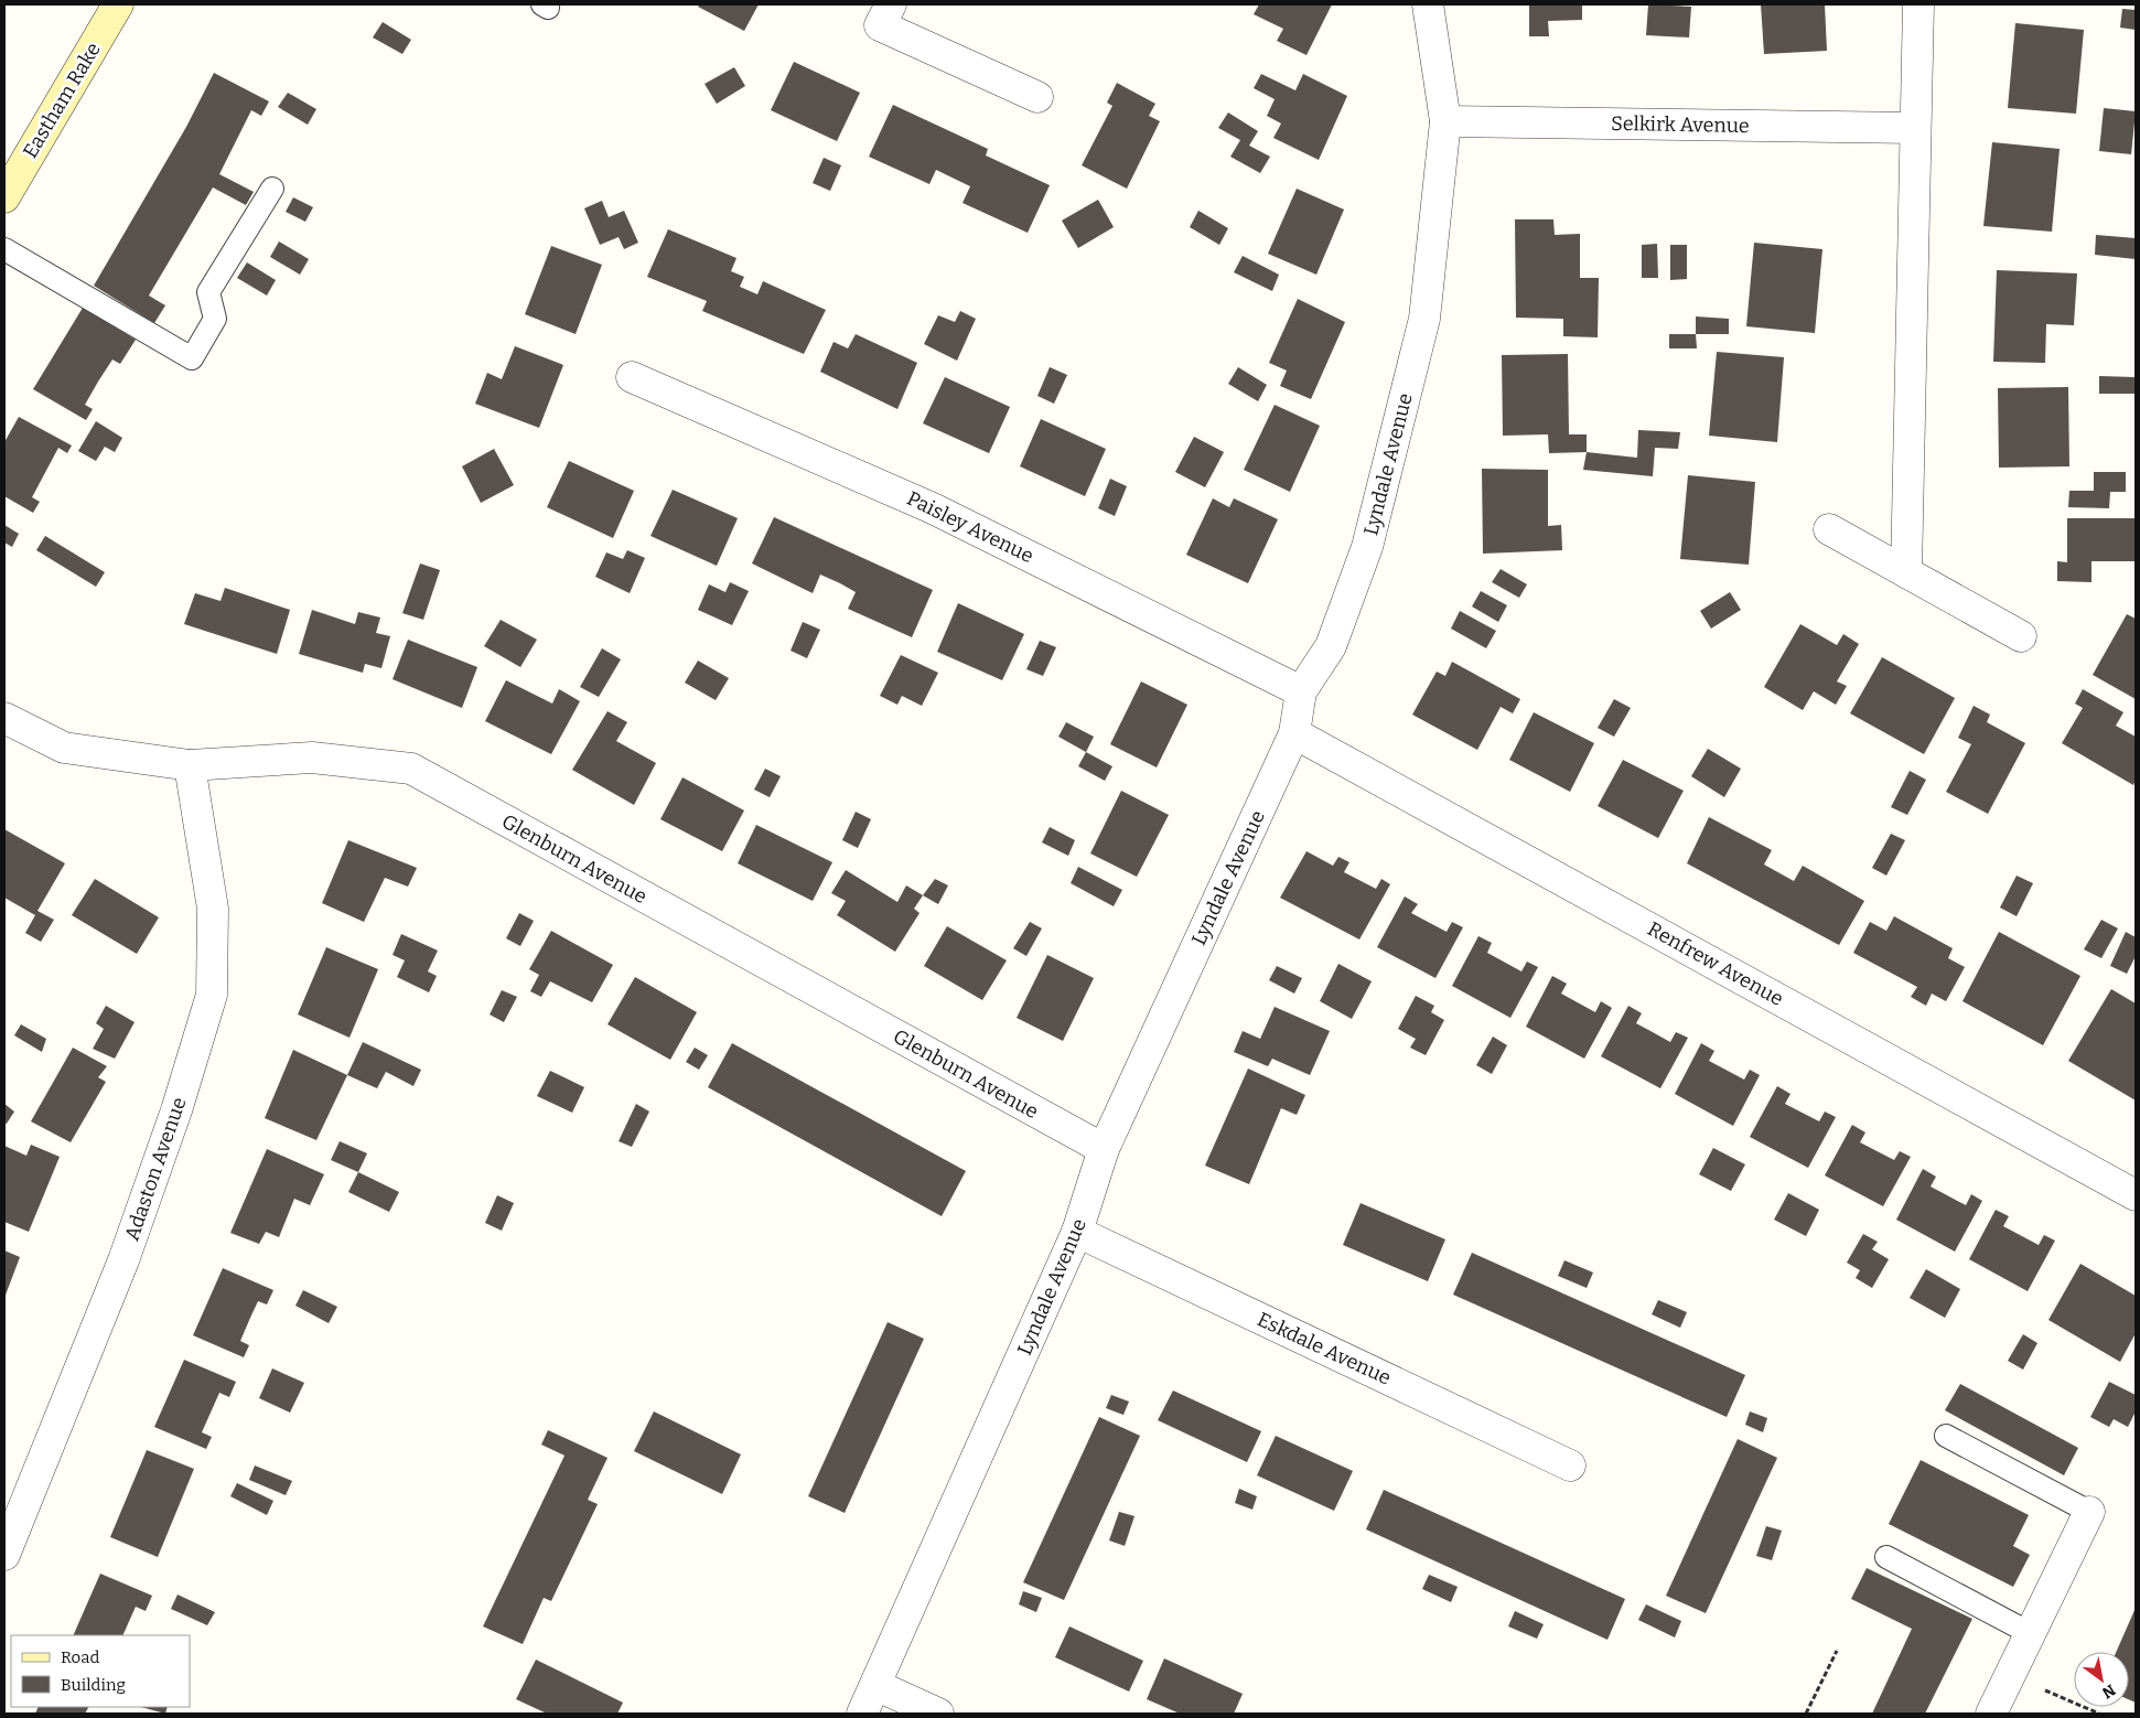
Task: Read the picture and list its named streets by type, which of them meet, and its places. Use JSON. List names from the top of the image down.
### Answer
{
  "streets": {
    "street": [
      "Eastham Rake",
      "Selkirk Avenue",
      "Lyndale Avenue",
      "Paisley Avenue",
      "Glenburn Avenue",
      "Renfrew Avenue",
      "Adaston Avenue",
      "Eskdale Avenue"
    ]
  },
  "crossings": [
    ["Selkirk Avenue", "Lyndale Avenue"],
    ["Lyndale Avenue", "Paisley Avenue"],
    ["Lyndale Avenue", "Glenburn Avenue"],
    ["Lyndale Avenue", "Renfrew Avenue"],
    ["Lyndale Avenue", "Eskdale Avenue"],
    ["Glenburn Avenue", "Adaston Avenue"]
  ],
  "legend": ["Road", "Building"],
  "north": "bottom right"
}
